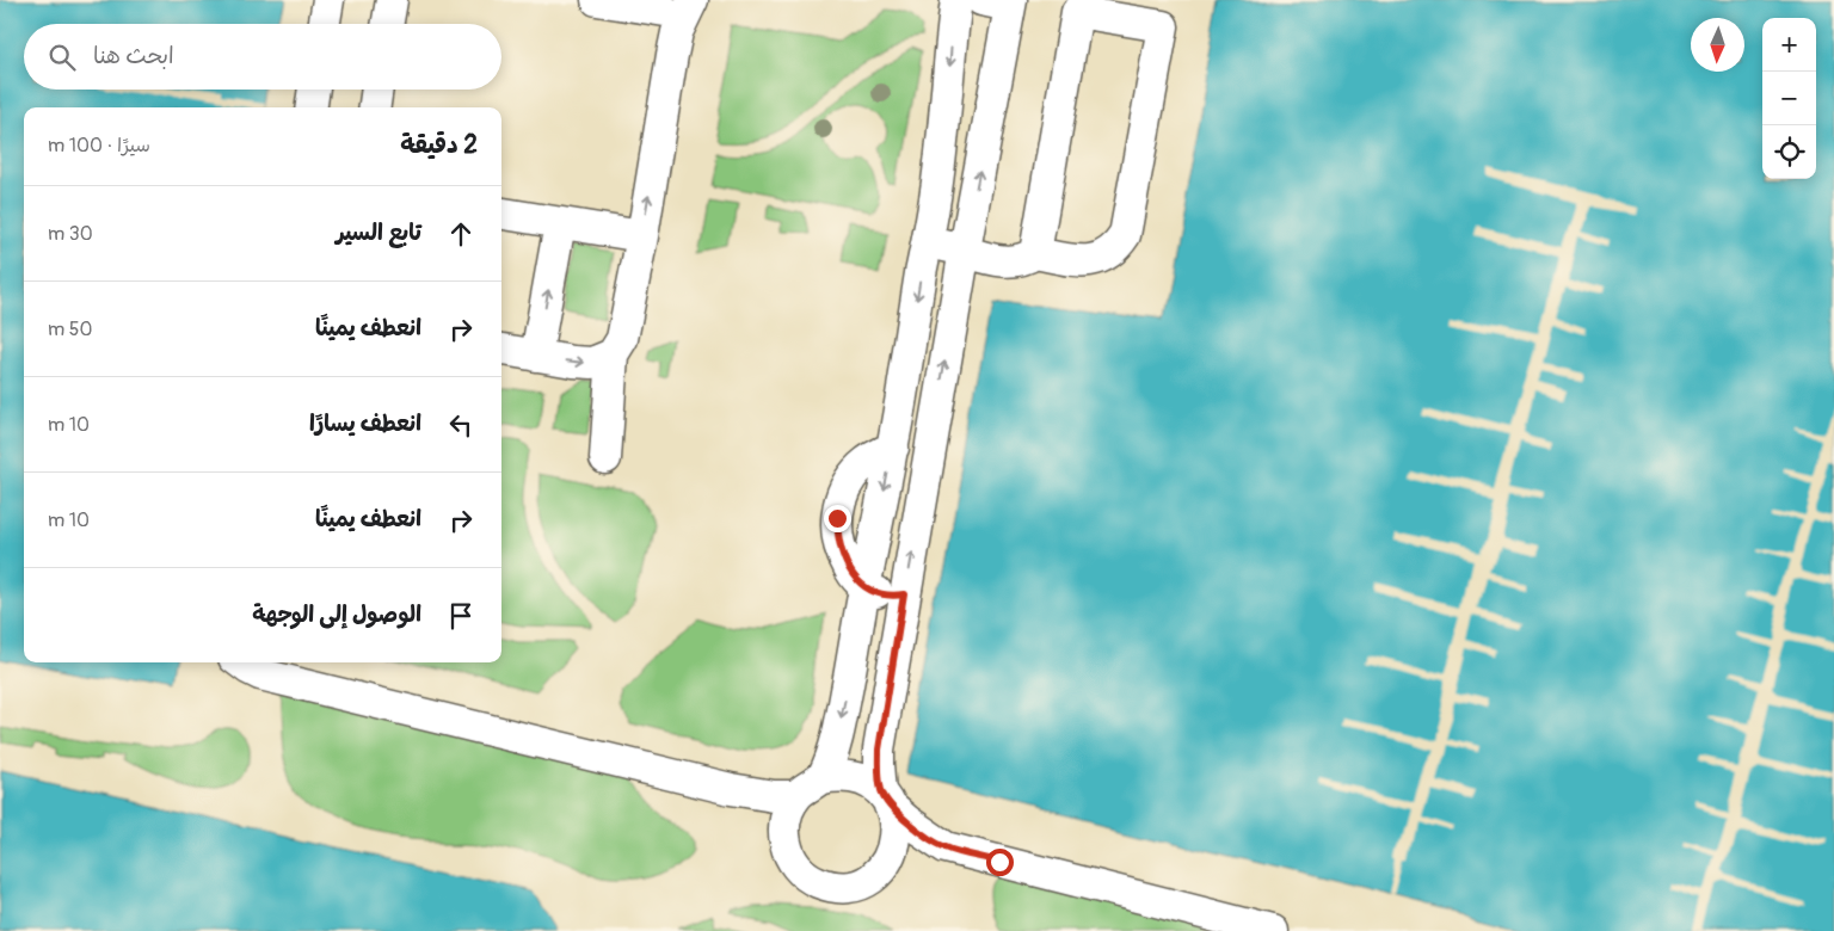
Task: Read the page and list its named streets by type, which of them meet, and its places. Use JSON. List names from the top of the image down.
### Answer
{
  "north": "bottom",
  "page": {
    "map_buttons": ["+", "−"],
    "search": "ابحث هنا",
    "heading": ["2 دقيقة", "سيرًا · 100 m"],
    "list": [
      ["تابع السير", "30 m"],
      ["انعطف يمينًا", "50 m"],
      ["انعطف يسارًا", "10 m"],
      ["انعطف يمينًا", "10 m"],
      "الوصول إلى الوجهة"
    ]
  }
}
